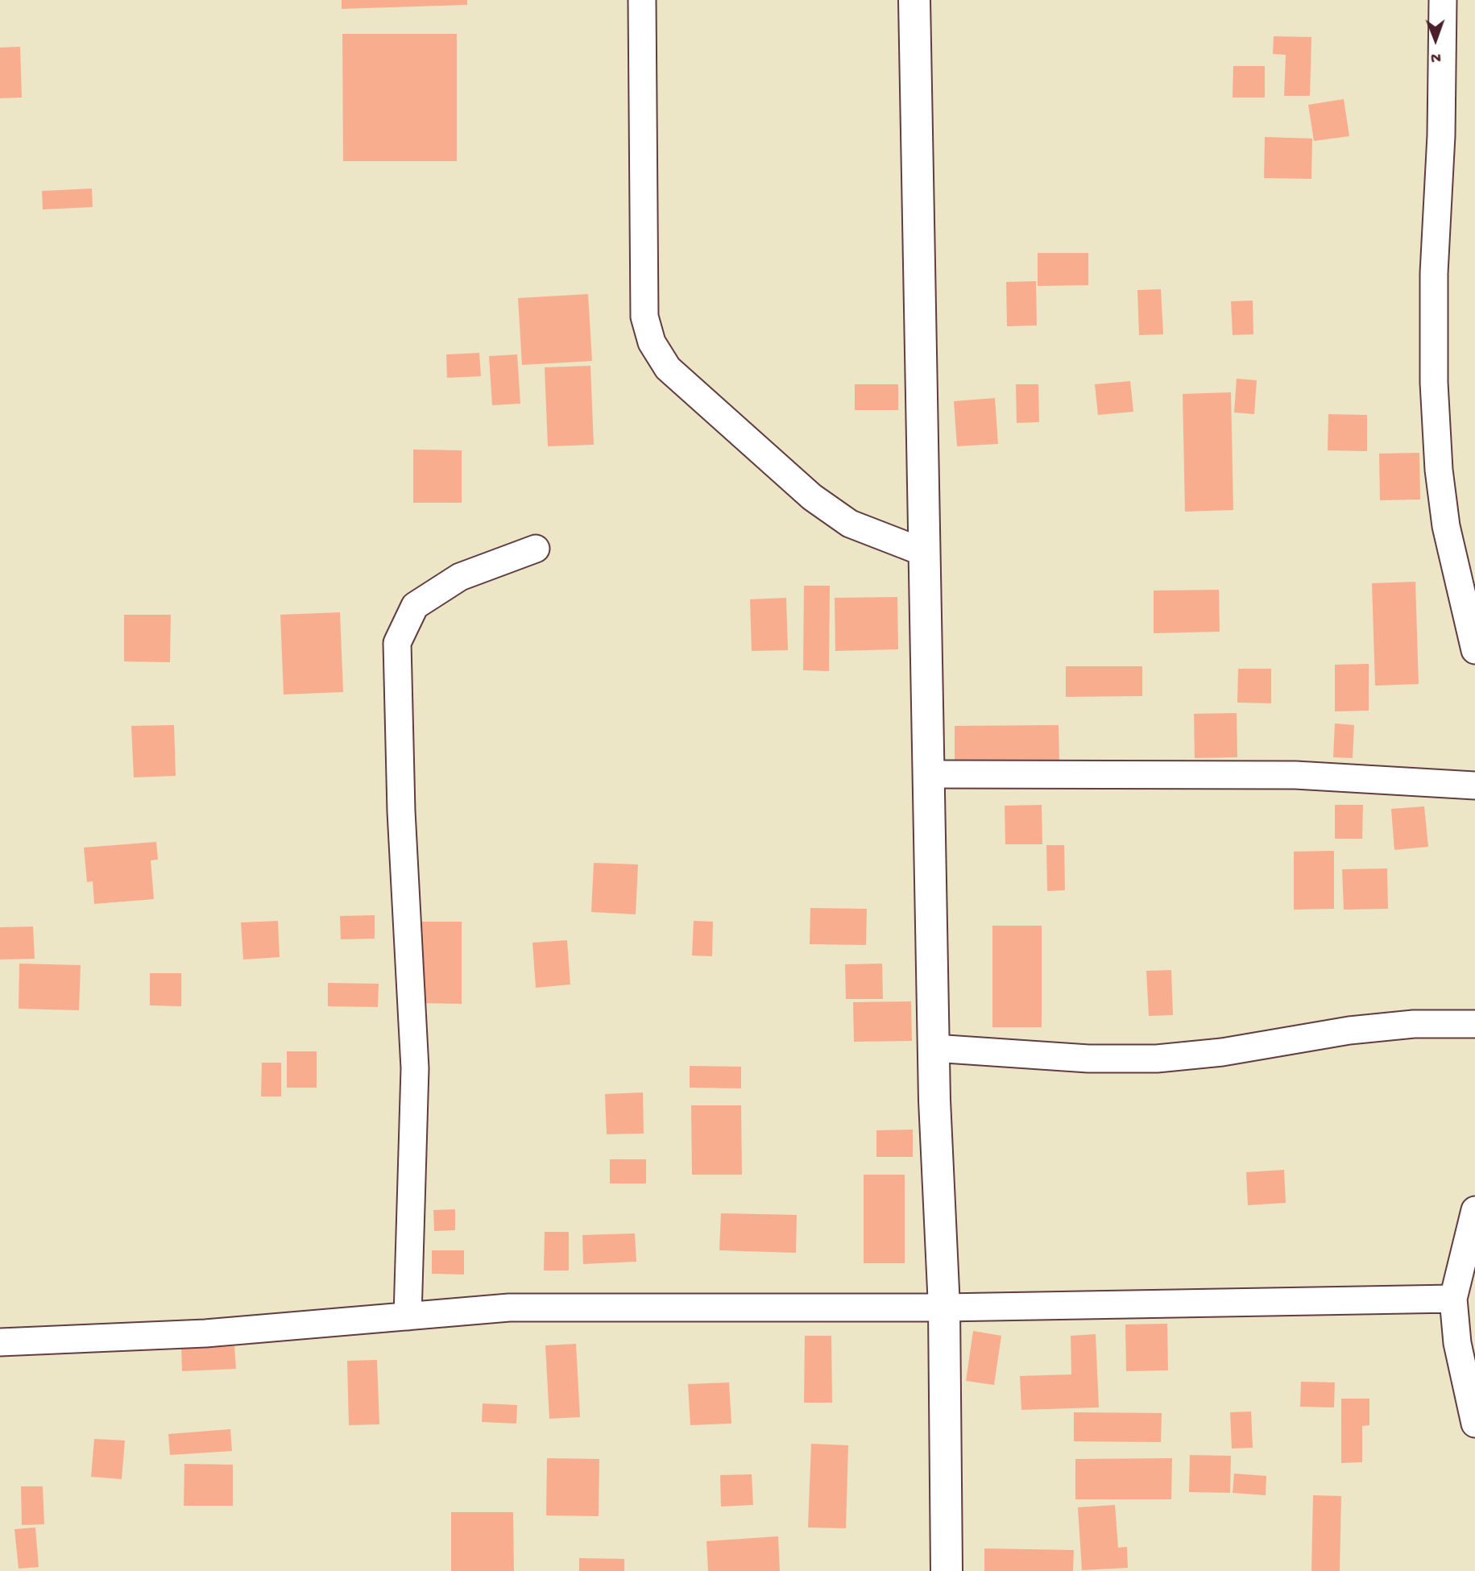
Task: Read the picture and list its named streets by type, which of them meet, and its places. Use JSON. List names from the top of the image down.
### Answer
{
  "north": "bottom"
}
